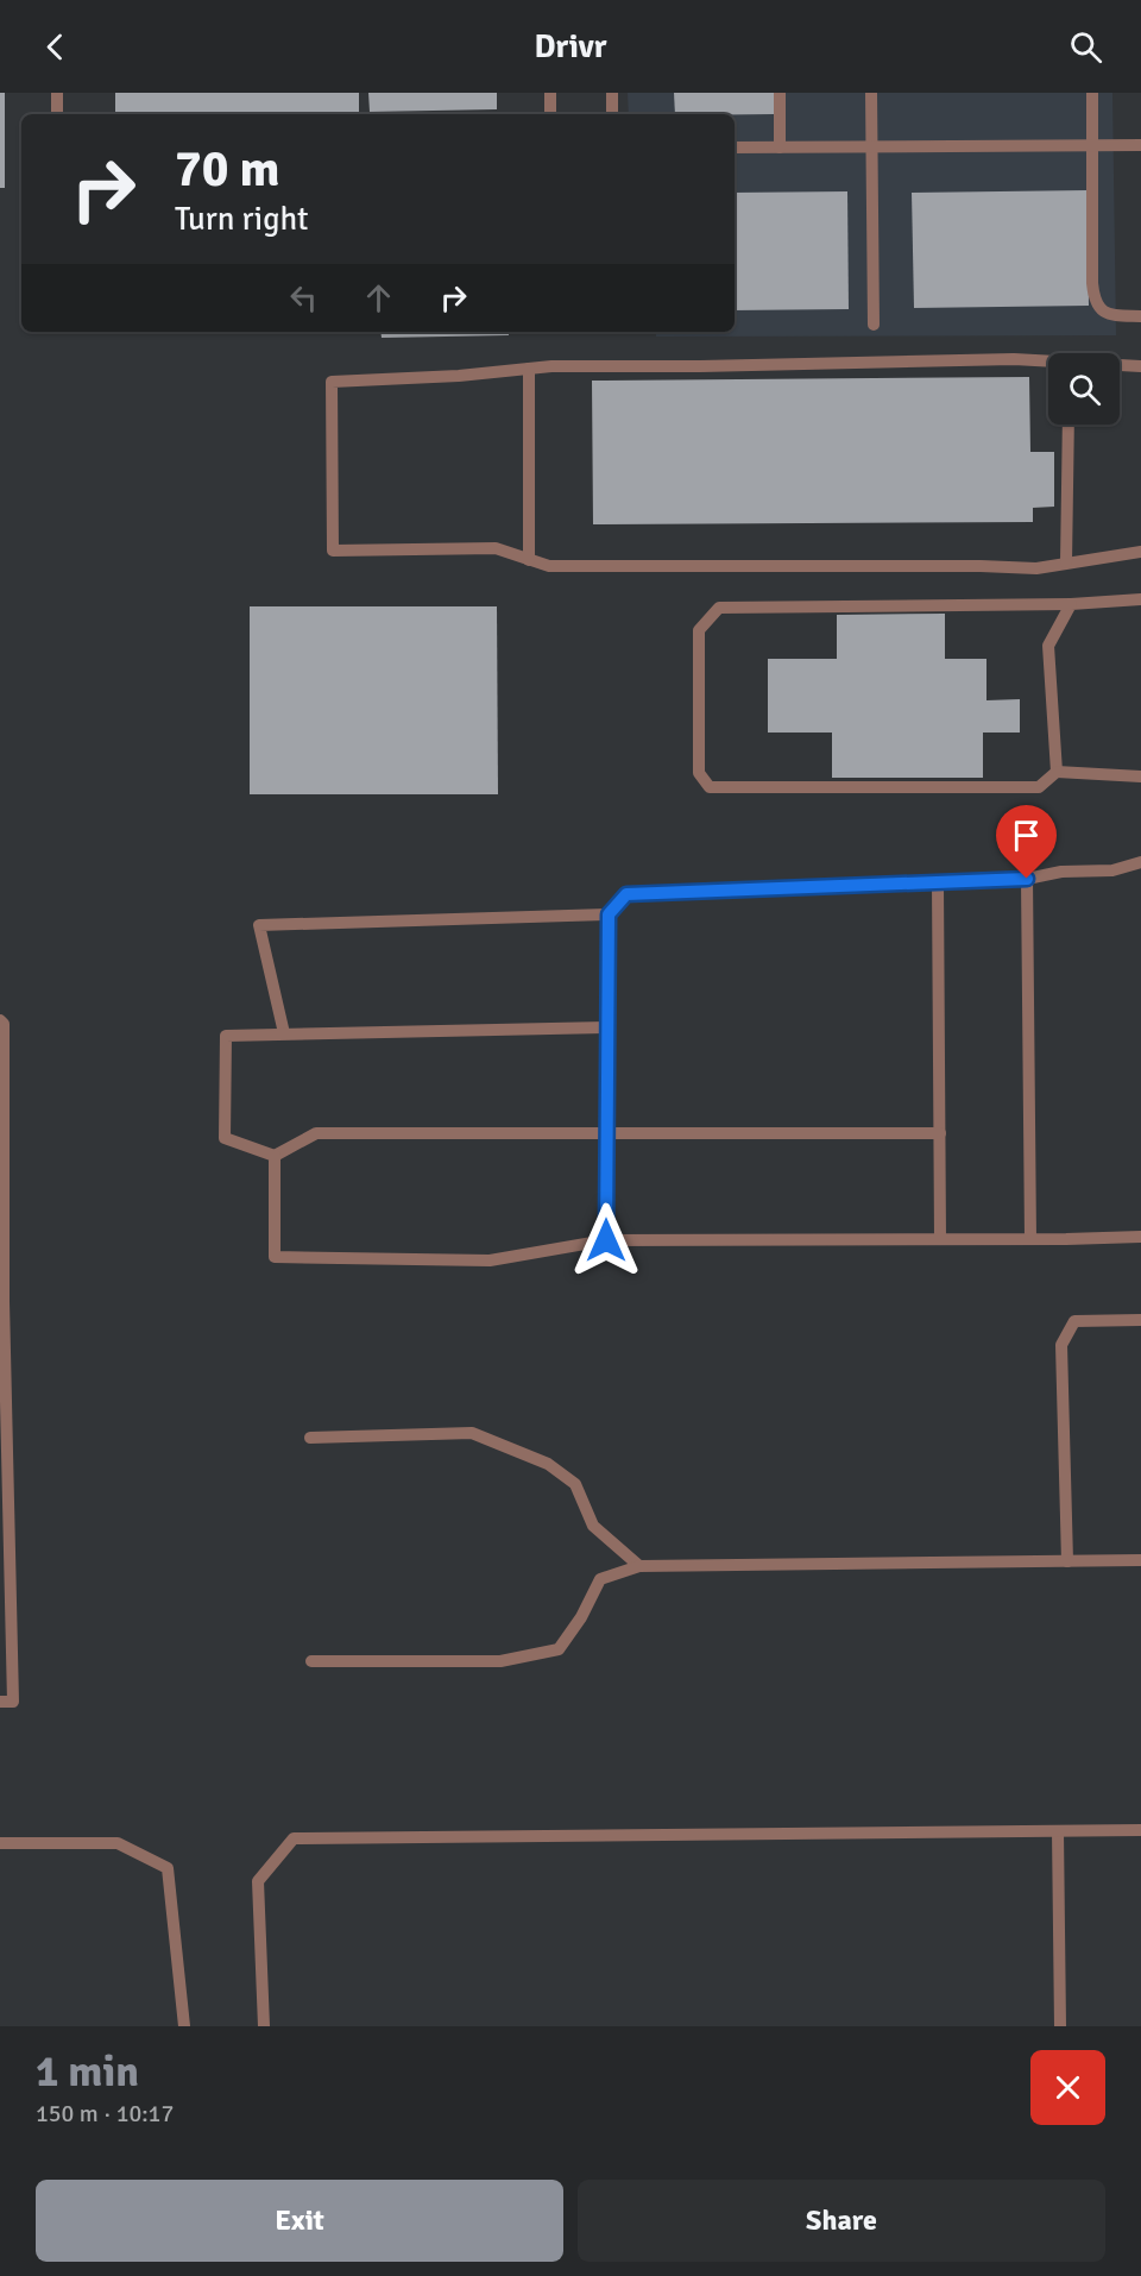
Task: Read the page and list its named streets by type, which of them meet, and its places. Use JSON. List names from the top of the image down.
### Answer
{
  "page": {
    "header": "Drivr",
    "turn": ["70 m", "Turn right"],
    "heading": ["1 min", "150 m · 10:17"],
    "buttons": ["Exit", "Share"]
  }
}
